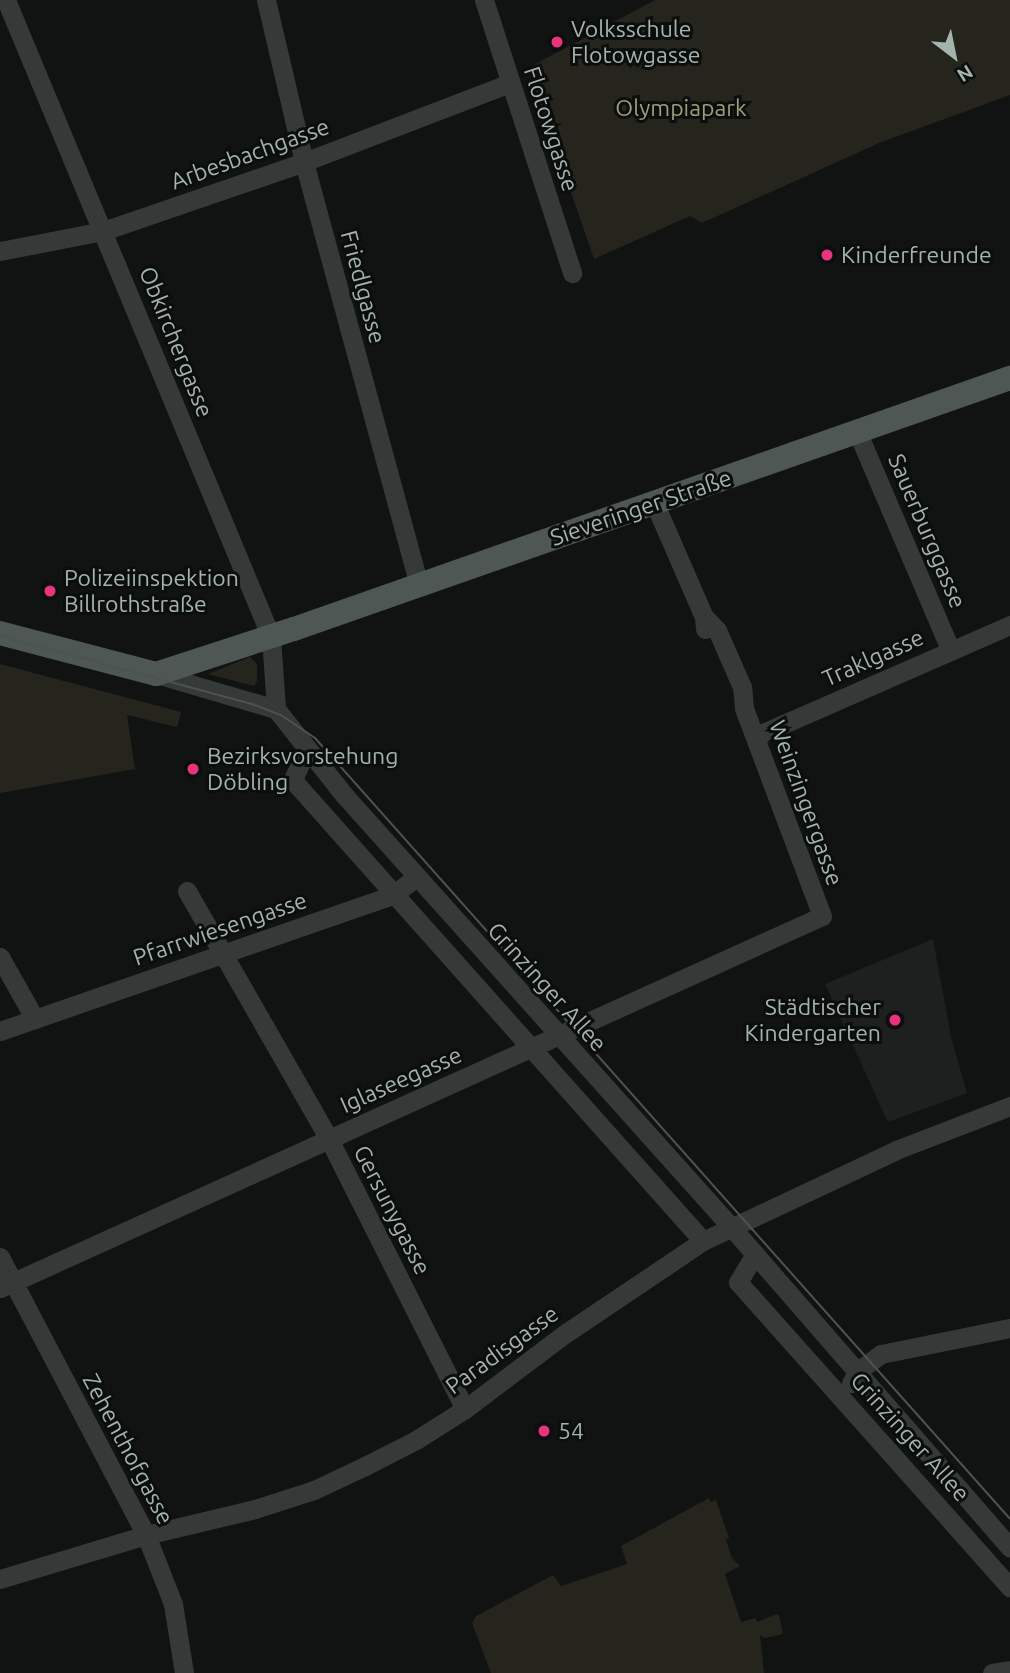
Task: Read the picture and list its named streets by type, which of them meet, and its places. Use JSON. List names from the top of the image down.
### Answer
{
  "streets": {
    "main road": ["Sieveringer Straße"],
    "street": [
      "Flotowgasse",
      "Arbesbachgasse",
      "Friedlgasse",
      "Obkirchergasse",
      "Sauerburggasse",
      "Traklgasse",
      "Weinzingergasse",
      "Pfarrwiesengasse",
      "Grinzinger Allee",
      "Iglaseegasse",
      "Gersunygasse",
      "Paradisgasse",
      "Zehenthofgasse"
    ]
  },
  "crossings": [
    ["Flotowgasse", "Arbesbachgasse"],
    ["Arbesbachgasse", "Friedlgasse"],
    ["Arbesbachgasse", "Obkirchergasse"],
    ["Friedlgasse", "Sieveringer Straße"],
    ["Obkirchergasse", "Sieveringer Straße"],
    ["Obkirchergasse", "Grinzinger Allee"],
    ["Sieveringer Straße", "Sauerburggasse"],
    ["Sieveringer Straße", "Weinzingergasse"],
    ["Sauerburggasse", "Traklgasse"],
    ["Traklgasse", "Weinzingergasse"],
    ["Weinzingergasse", "Iglaseegasse"],
    ["Pfarrwiesengasse", "Grinzinger Allee"],
    ["Pfarrwiesengasse", "Gersunygasse"],
    ["Grinzinger Allee", "Iglaseegasse"],
    ["Grinzinger Allee", "Paradisgasse"],
    ["Iglaseegasse", "Gersunygasse"],
    ["Iglaseegasse", "Zehenthofgasse"],
    ["Gersunygasse", "Paradisgasse"],
    ["Paradisgasse", "Zehenthofgasse"]
  ],
  "parks": ["Olympiapark"],
  "places": [
    "Volksschule Flotowgasse",
    "Kinderfreunde",
    "Polizeiinspektion Billrothstraße",
    "Bezirksvorstehung Döbling",
    "Städtischer Kindergarten",
    "54"
  ],
  "north": "bottom right"
}
